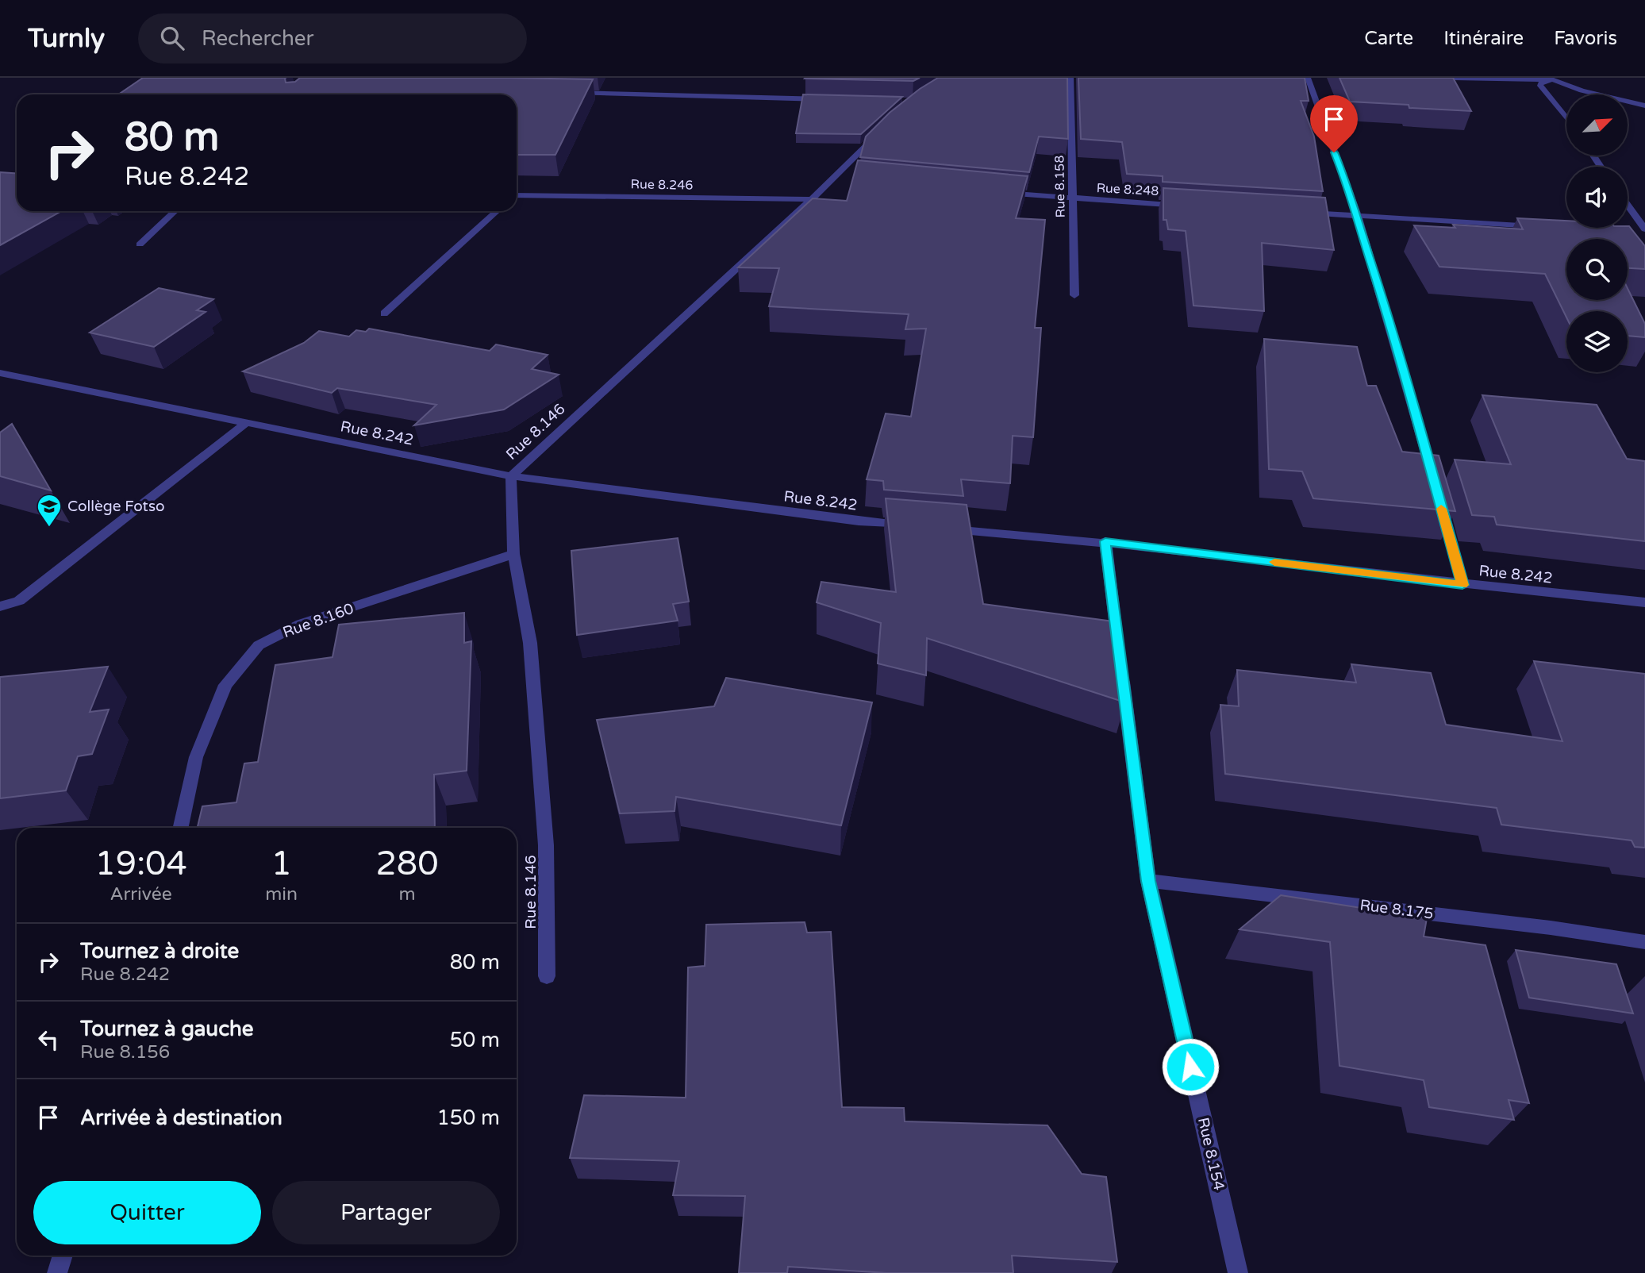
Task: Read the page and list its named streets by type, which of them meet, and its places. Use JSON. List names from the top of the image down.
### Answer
{
  "streets": {
    "street": [
      "Rue 8.246",
      "Rue 8.158",
      "Rue 8.248",
      "Rue 8.146",
      "Rue 8.242",
      "Rue 8.160",
      "Rue 8.175",
      "Rue 8.154"
    ]
  },
  "crossings": [
    ["Rue 8.246", "Rue 8.146"],
    ["Rue 8.158", "Rue 8.248"],
    ["Rue 8.146", "Rue 8.242"],
    ["Rue 8.146", "Rue 8.160"],
    ["Rue 8.242", "Rue 8.154"],
    ["Rue 8.175", "Rue 8.154"]
  ],
  "places": {
    "school or university": ["Collège Fotso"]
  },
  "north": "top right",
  "page": {
    "header": "Turnly",
    "search": "Rechercher",
    "nav": ["Carte", "Itinéraire", "Favoris"],
    "turn": ["80 m", "Rue 8.242"],
    "eta": [
      "19:04",
      "Arrivée",
      "1",
      "min",
      "280",
      "m"
    ],
    "list": [
      {
        "name": "Tournez à droite",
        "note": "Rue 8.242",
        "value": "80 m"
      },
      {
        "name": "Tournez à gauche",
        "note": "Rue 8.156",
        "value": "50 m"
      },
      {
        "name": "Arrivée à destination",
        "value": "150 m"
      }
    ],
    "buttons": ["Quitter", "Partager"]
  }
}
